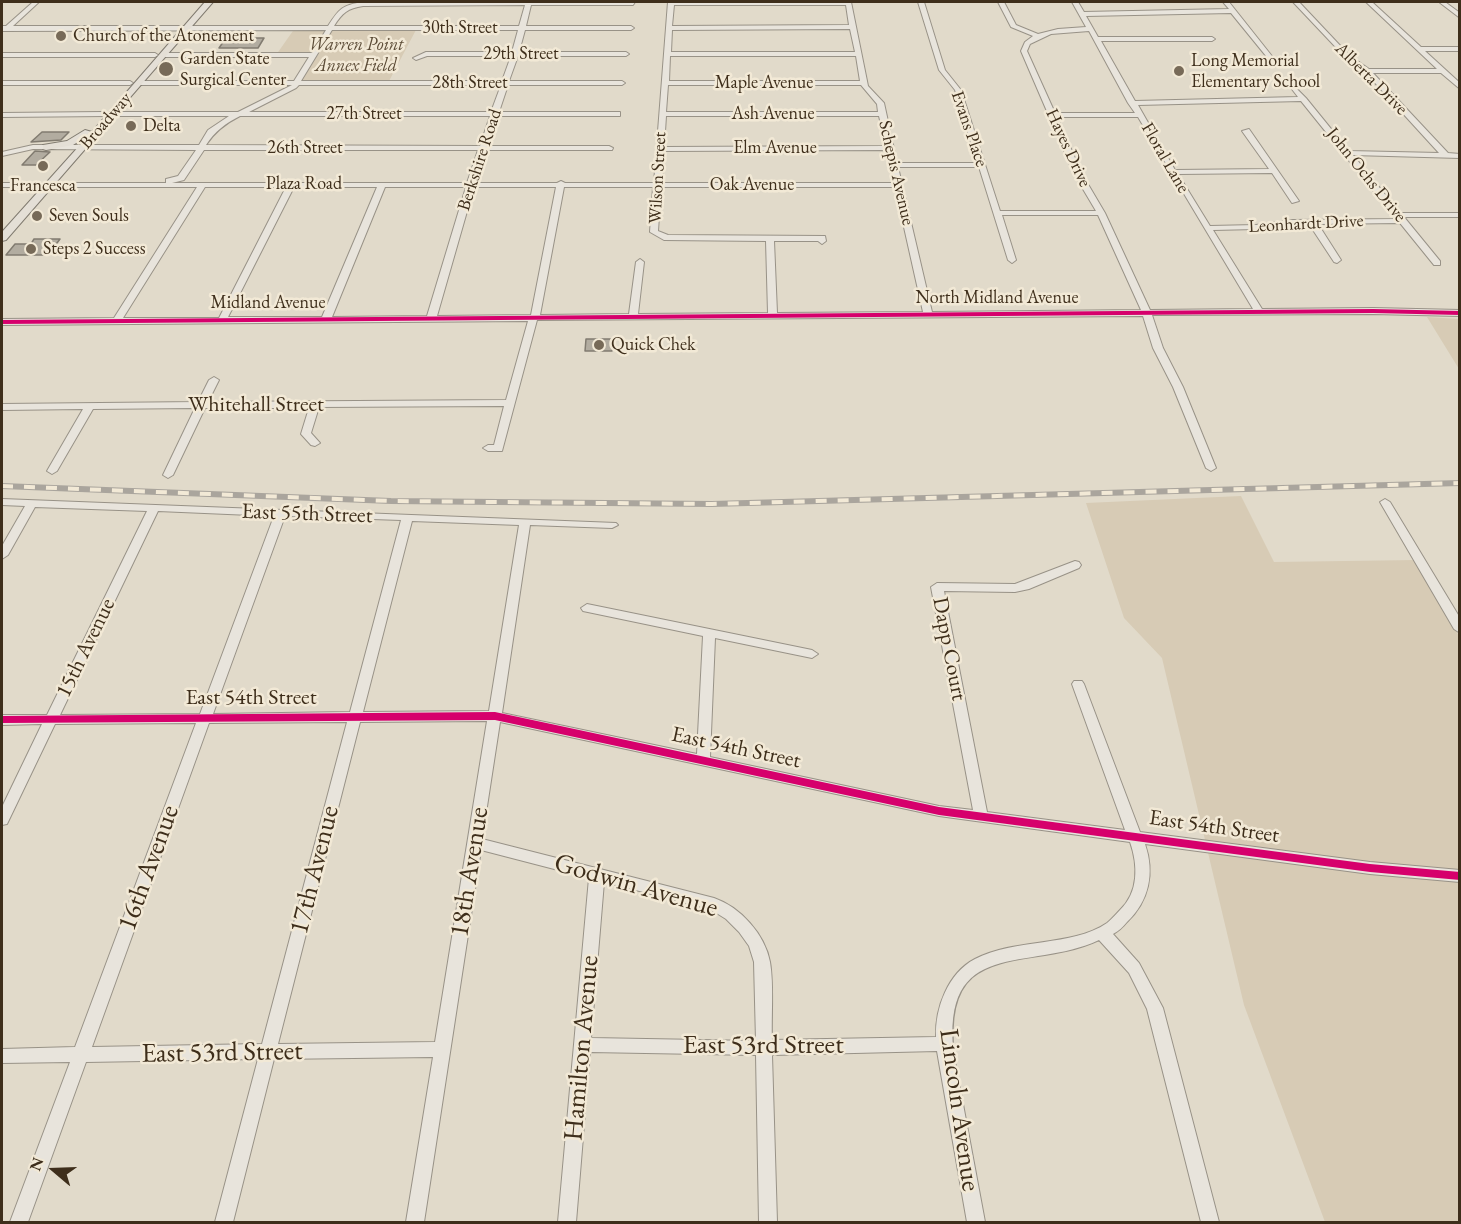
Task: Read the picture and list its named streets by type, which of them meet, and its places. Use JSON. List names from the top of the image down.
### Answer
{
  "streets": {
    "main road": ["Broadway"],
    "street": [
      "30th Street",
      "29th Street",
      "Alberta Drive",
      "28th Street",
      "Maple Avenue",
      "27th Street",
      "Ash Avenue",
      "Evans Place",
      "26th Street",
      "Elm Avenue",
      "Hayes Drive",
      "Floral Lane",
      "Berkshire Road",
      "Schepis Avenue",
      "John Ochs Drive",
      "Wilson Street",
      "Plaza Road",
      "Oak Avenue",
      "Leonhardt Drive",
      "North Midland Avenue",
      "Midland Avenue",
      "Whitehall Street",
      "East 55th Street",
      "15th Avenue",
      "Dapp Court",
      "East 54th Street",
      "16th Avenue",
      "17th Avenue",
      "18th Avenue",
      "Godwin Avenue",
      "East 53rd Street",
      "Hamilton Avenue",
      "Lincoln Avenue"
    ]
  },
  "crossings": [
    ["30th Street", "Broadway"],
    ["30th Street", "Berkshire Road"],
    ["29th Street", "Berkshire Road"],
    ["28th Street", "Broadway"],
    ["28th Street", "Berkshire Road"],
    ["Maple Avenue", "Schepis Avenue"],
    ["Maple Avenue", "Wilson Street"],
    ["27th Street", "Broadway"],
    ["27th Street", "Berkshire Road"],
    ["Ash Avenue", "Schepis Avenue"],
    ["Ash Avenue", "Wilson Street"],
    ["Broadway", "26th Street"],
    ["Broadway", "Plaza Road"],
    ["26th Street", "Berkshire Road"],
    ["Elm Avenue", "Schepis Avenue"],
    ["Elm Avenue", "Wilson Street"],
    ["Hayes Drive", "North Midland Avenue"],
    ["Floral Lane", "Leonhardt Drive"],
    ["Floral Lane", "North Midland Avenue"],
    ["Berkshire Road", "Plaza Road"],
    ["Berkshire Road", "Midland Avenue"],
    ["Schepis Avenue", "Oak Avenue"],
    ["Schepis Avenue", "North Midland Avenue"],
    ["John Ochs Drive", "Leonhardt Drive"],
    ["Wilson Street", "Oak Avenue"],
    ["Plaza Road", "Oak Avenue"],
    ["North Midland Avenue", "Midland Avenue"],
    ["East 55th Street", "15th Avenue"],
    ["East 55th Street", "16th Avenue"],
    ["East 55th Street", "17th Avenue"],
    ["East 55th Street", "18th Avenue"],
    ["15th Avenue", "East 54th Street"],
    ["Dapp Court", "East 54th Street"],
    ["East 54th Street", "16th Avenue"],
    ["East 54th Street", "17th Avenue"],
    ["East 54th Street", "18th Avenue"],
    ["East 54th Street", "Lincoln Avenue"],
    ["16th Avenue", "East 53rd Street"],
    ["17th Avenue", "East 53rd Street"],
    ["18th Avenue", "Godwin Avenue"],
    ["18th Avenue", "East 53rd Street"],
    ["Godwin Avenue", "East 53rd Street"],
    ["Godwin Avenue", "Hamilton Avenue"],
    ["East 53rd Street", "Hamilton Avenue"],
    ["East 53rd Street", "Lincoln Avenue"]
  ],
  "parks": ["Warren Point Annex Field"],
  "places": [
    "Church of the Atonement",
    "Garden State Surgical Center",
    "Long Memorial Elementary School",
    "Delta",
    "Francesca",
    "Seven Souls",
    "Steps 2 Success",
    "Quick Chek"
  ],
  "north": "left"
}
